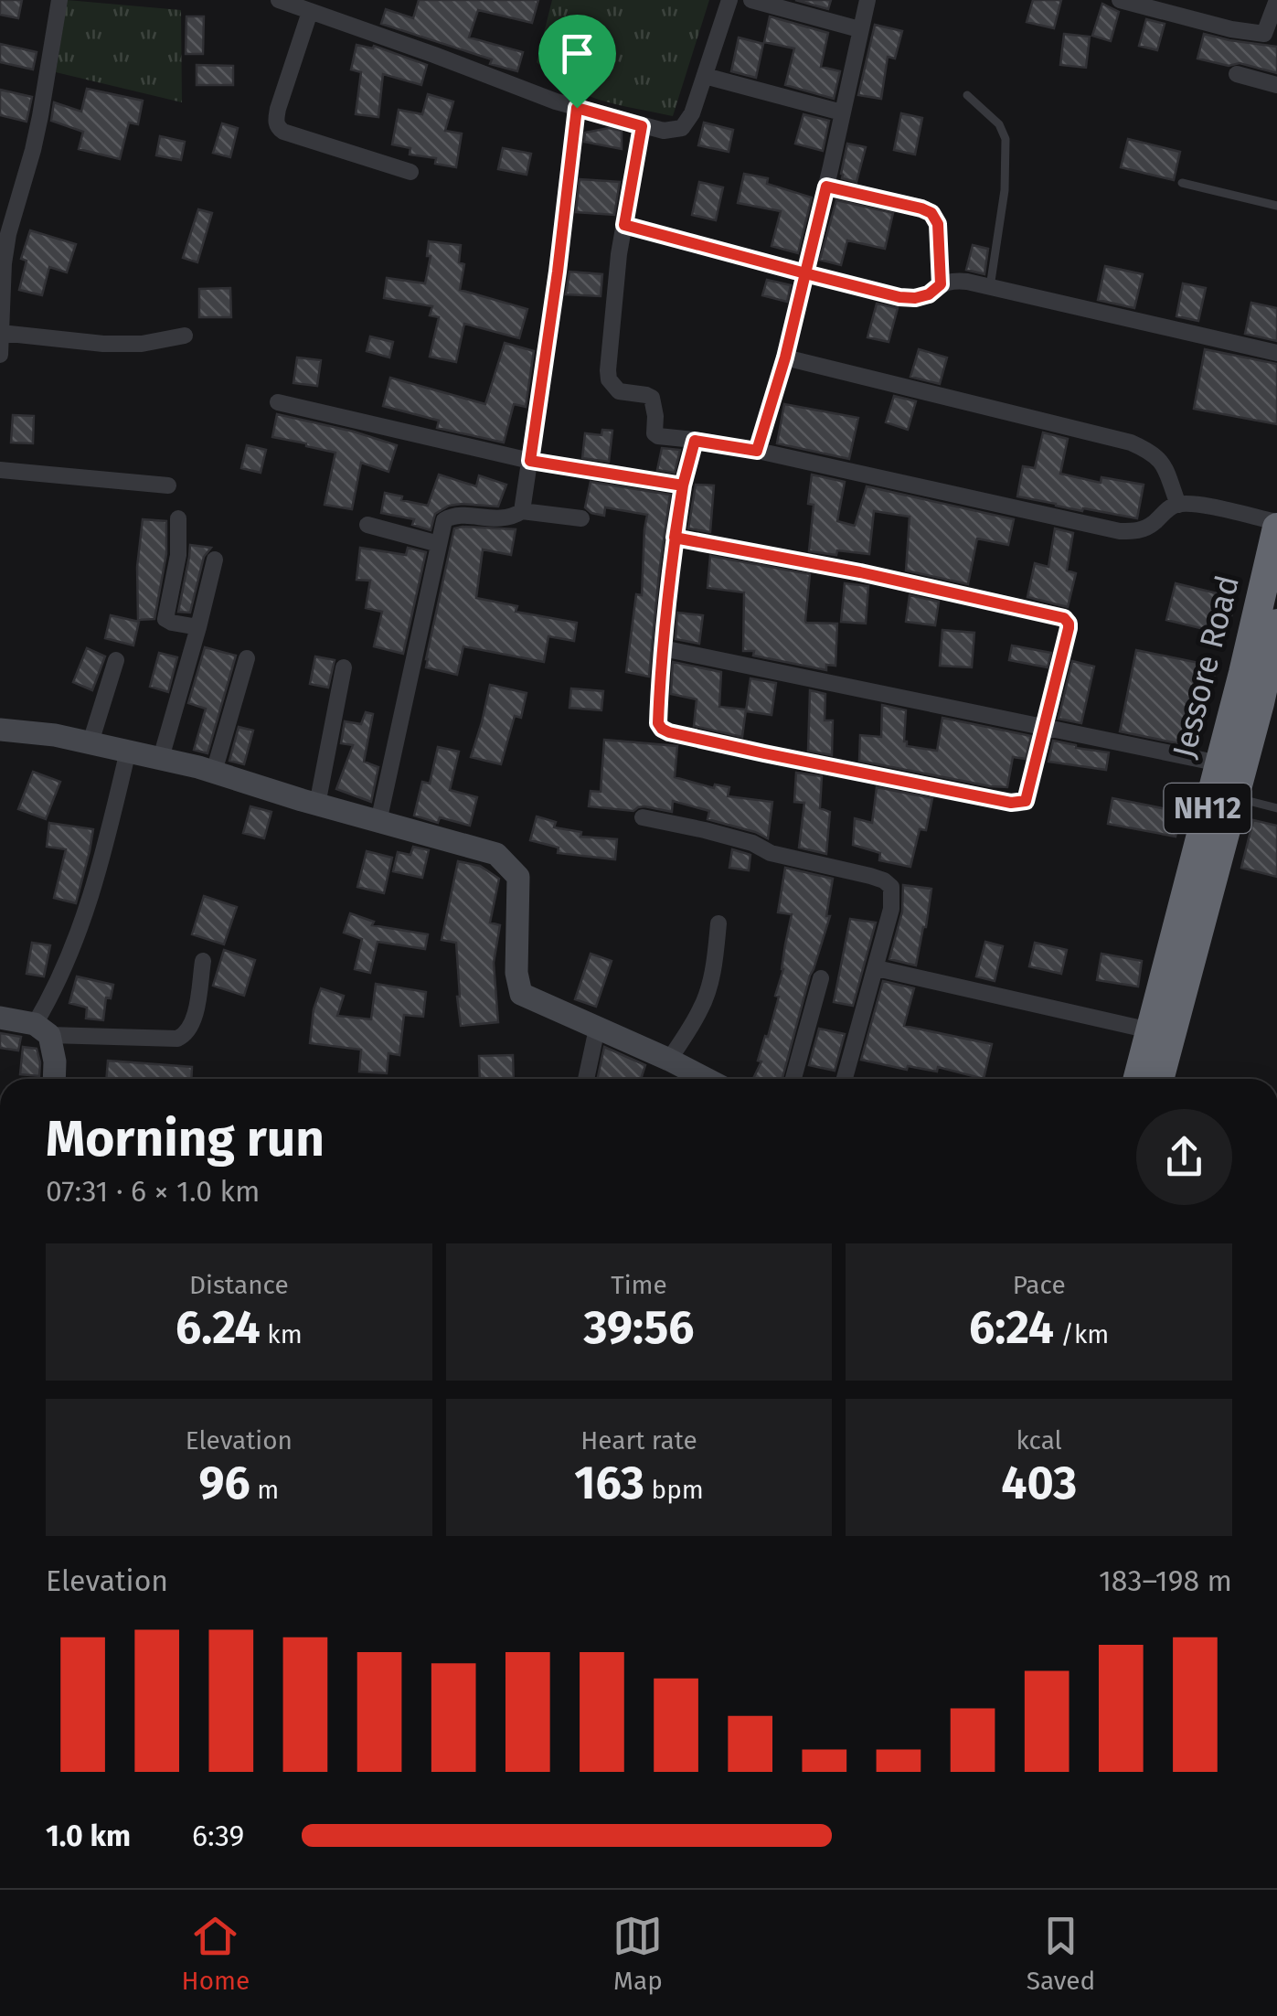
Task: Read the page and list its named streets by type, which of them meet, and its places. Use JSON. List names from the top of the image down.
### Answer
{
  "streets": {
    "highway": ["Jessore Road", "NH12"]
  },
  "page": {
    "heading": ["Morning run", "07:31 · 6 × 1.0 km"],
    "stats": [
      ["Distance", "6.24 km"],
      ["Time", "39:56"],
      ["Pace", "6:24 /km"],
      ["Elevation", "96 m"],
      ["Heart rate", "163 bpm"],
      ["kcal", "403"]
    ],
    "chart": ["Elevation", "183–198 m"],
    "list": [
      {
        "name": "1.0 km",
        "note": "6:39"
      }
    ],
    "tabs": ["Home", "Map", "Saved"]
  }
}
